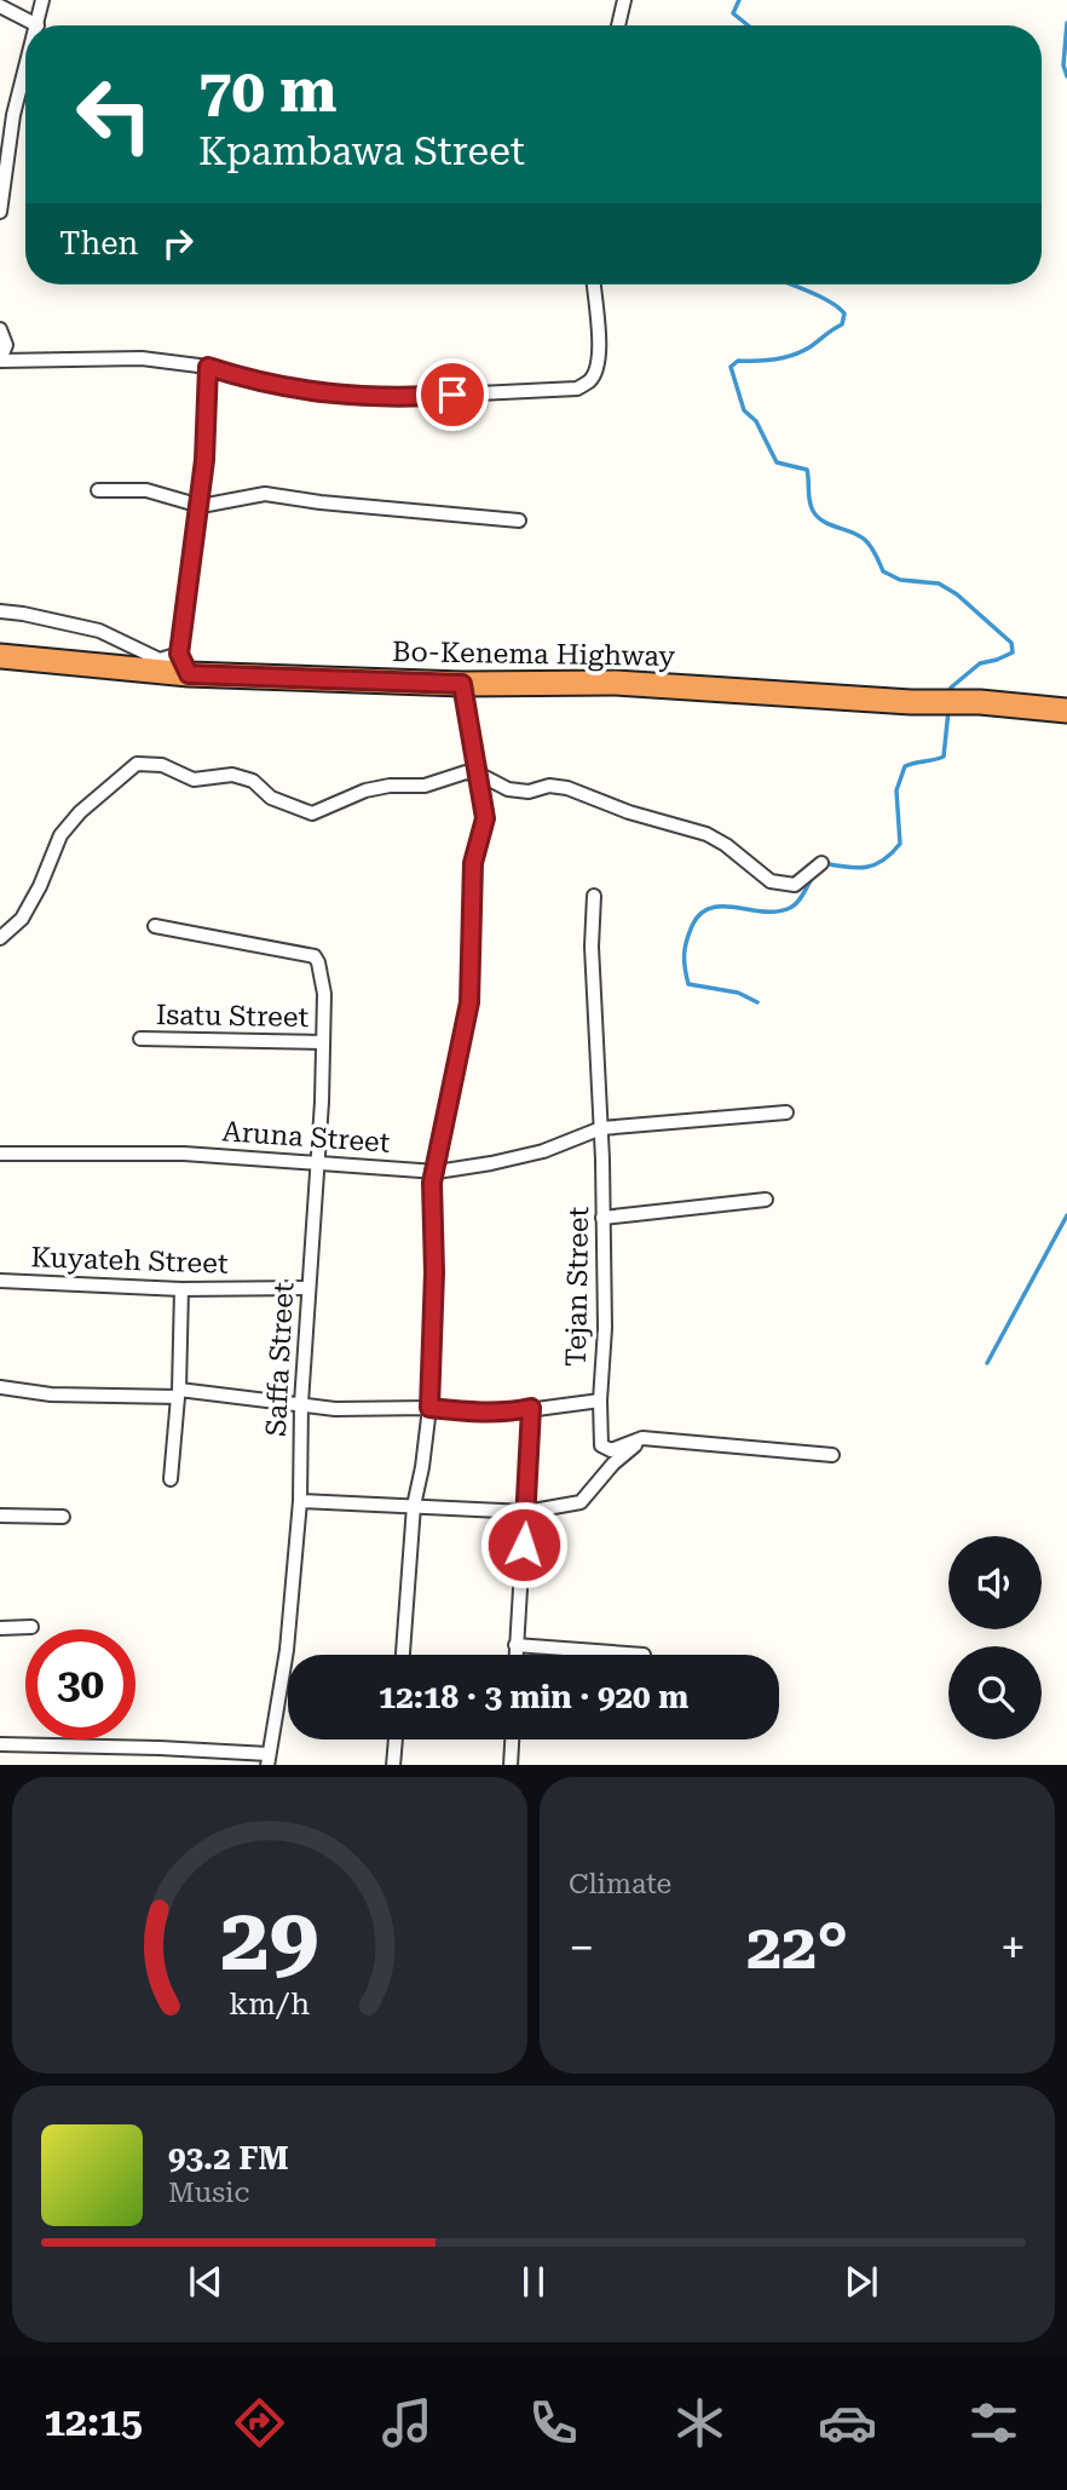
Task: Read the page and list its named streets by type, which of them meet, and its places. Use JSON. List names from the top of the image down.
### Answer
{
  "streets": {
    "highway": ["Bo-Kenema Highway"],
    "street": [
      "Isatu Street",
      "Aruna Street",
      "Kuyateh Street",
      "Tejan Street",
      "Saffa Street"
    ]
  },
  "crossings": [
    ["Isatu Street", "Saffa Street"],
    ["Aruna Street", "Tejan Street"],
    ["Aruna Street", "Saffa Street"],
    ["Kuyateh Street", "Saffa Street"]
  ],
  "page": {
    "turn": ["70 m", "Kpambawa Street"],
    "then": "Then",
    "limit": "30",
    "trip": "12:18 · 3 min · 920 m",
    "tile": "Climate",
    "heat": ["−", "22°", "+"],
    "song": ["93.2 FM", "Music"],
    "tabs": "12:15",
    "gauge": ["29", "km/h"]
  }
}
